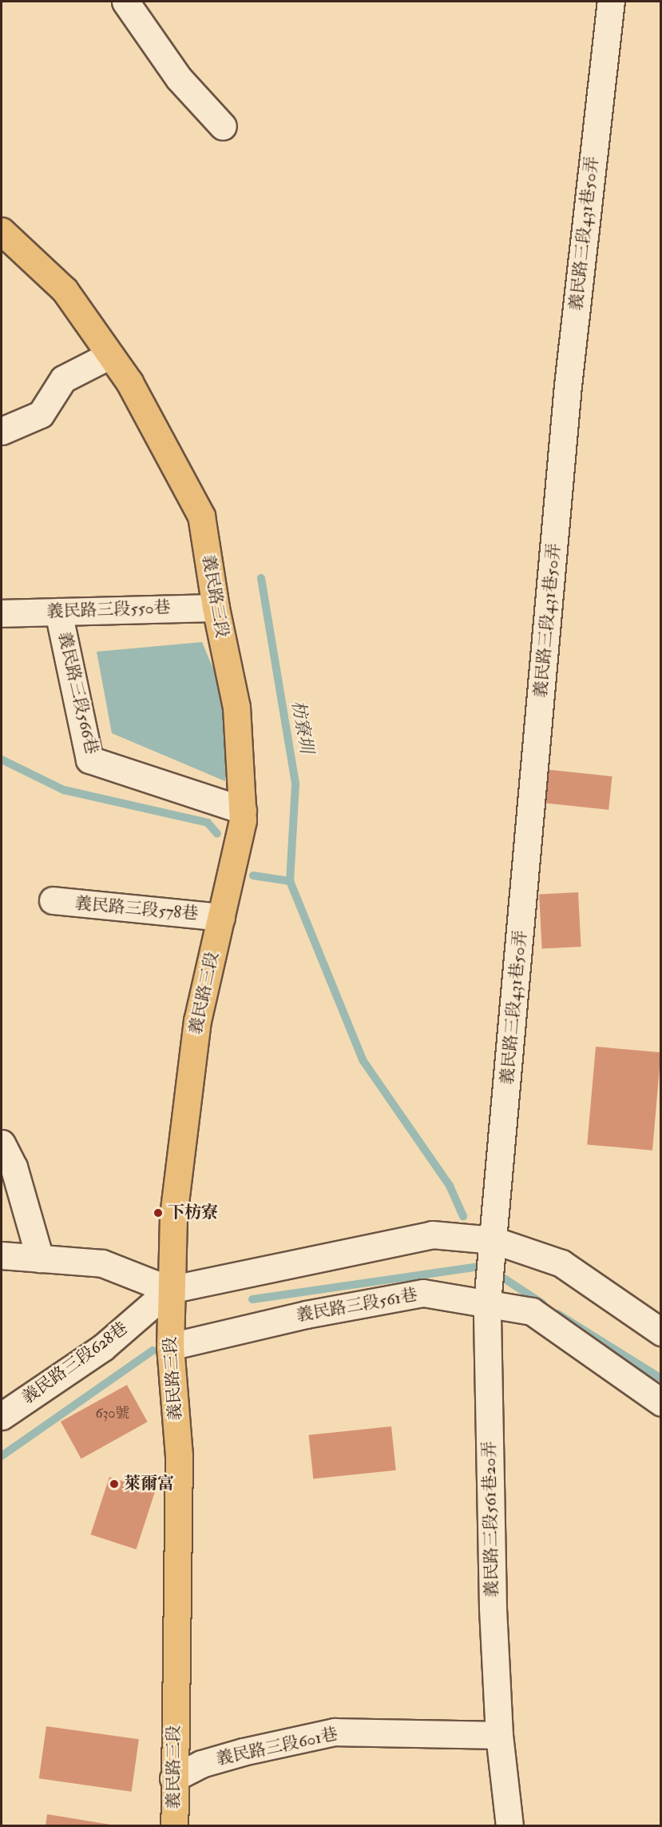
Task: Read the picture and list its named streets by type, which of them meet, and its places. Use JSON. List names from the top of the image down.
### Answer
{
  "streets": {
    "main road": ["義民路三段"],
    "lane": [
      "義民路三段431巷50弄",
      "義民路三段550巷",
      "義民路三段566巷",
      "義民路三段578巷",
      "義民路三段561巷",
      "義民路三段628巷",
      "義民路三段561巷20弄",
      "義民路三段601巷"
    ]
  },
  "crossings": [
    ["義民路三段431巷50弄", "義民路三段561巷"],
    ["義民路三段431巷50弄", "義民路三段561巷20弄"],
    ["義民路三段", "義民路三段550巷"],
    ["義民路三段", "義民路三段566巷"],
    ["義民路三段", "義民路三段578巷"],
    ["義民路三段", "義民路三段561巷"],
    ["義民路三段", "義民路三段628巷"],
    ["義民路三段", "義民路三段601巷"],
    ["義民路三段550巷", "義民路三段566巷"],
    ["義民路三段561巷", "義民路三段561巷20弄"],
    ["義民路三段561巷20弄", "義民路三段601巷"]
  ],
  "water": ["枋寮圳"],
  "places": ["下枋寮", "萊爾富"],
  "house_numbers": ["630號"]
}
